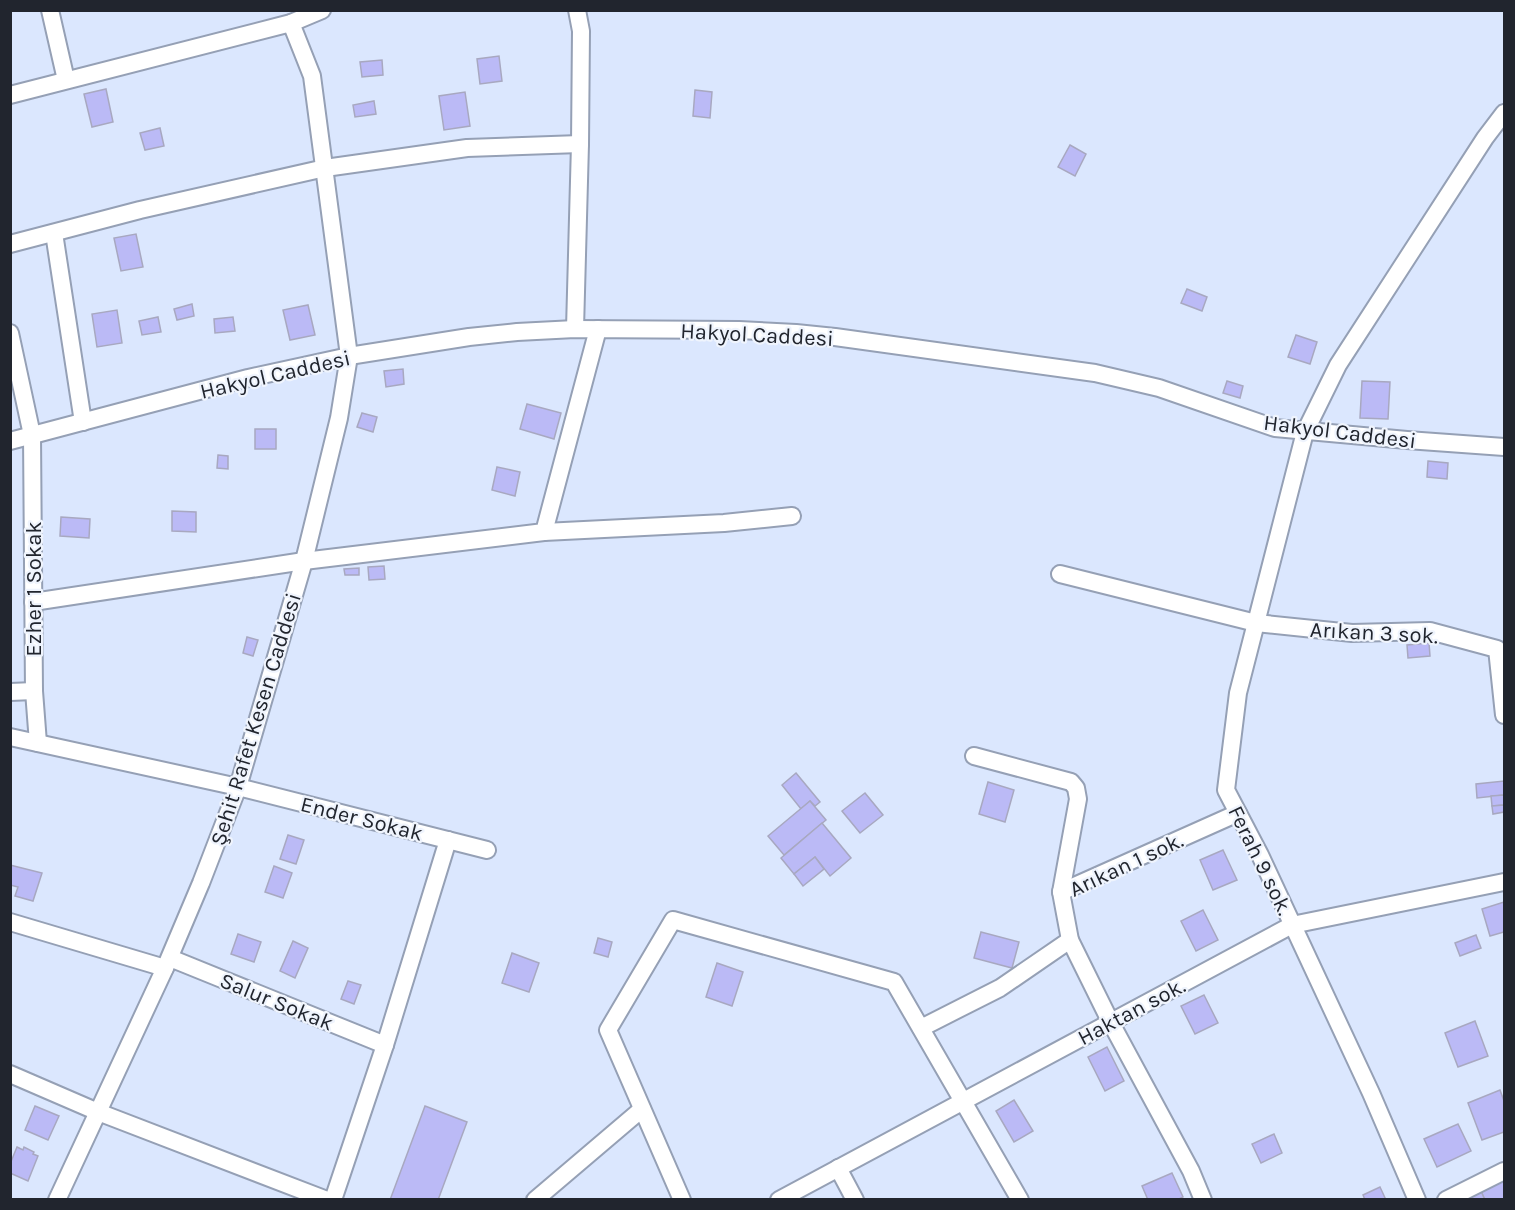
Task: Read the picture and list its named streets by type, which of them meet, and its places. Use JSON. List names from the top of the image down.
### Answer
{
  "streets": {
    "street": [
      "Hakyol Caddesi",
      "Ezher 1 Sokak",
      "Arıkan 3 sok.",
      "Şehit Rafet Kesen Caddesi",
      "Ender Sokak",
      "Ferah 9 sok.",
      "Arıkan 1 sok.",
      "Salur Sokak",
      "Haktan sok."
    ]
  },
  "crossings": [
    ["Hakyol Caddesi", "Ezher 1 Sokak"],
    ["Hakyol Caddesi", "Şehit Rafet Kesen Caddesi"],
    ["Hakyol Caddesi", "Ferah 9 sok."],
    ["Ezher 1 Sokak", "Ender Sokak"],
    ["Arıkan 3 sok.", "Ferah 9 sok."],
    ["Şehit Rafet Kesen Caddesi", "Ender Sokak"],
    ["Şehit Rafet Kesen Caddesi", "Salur Sokak"],
    ["Ferah 9 sok.", "Arıkan 1 sok."],
    ["Ferah 9 sok.", "Haktan sok."],
    ["Arıkan 1 sok.", "Haktan sok."]
  ]
}
